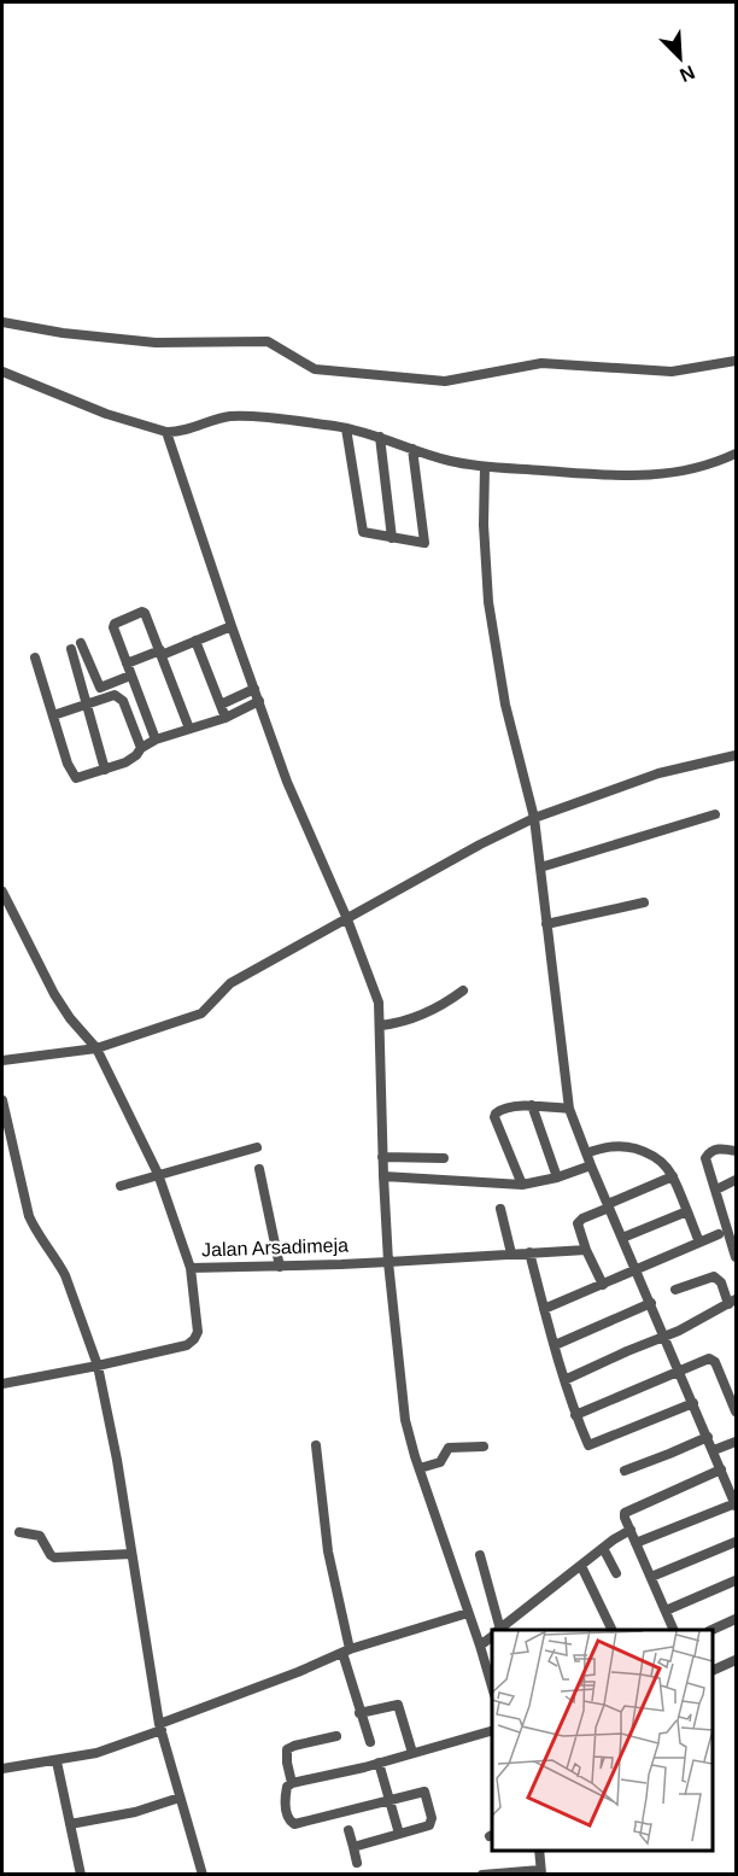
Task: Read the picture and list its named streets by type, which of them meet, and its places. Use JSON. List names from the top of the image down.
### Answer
{
  "streets": {
    "street": ["Jalan Arsadimeja"]
  },
  "north": "bottom right"
}
